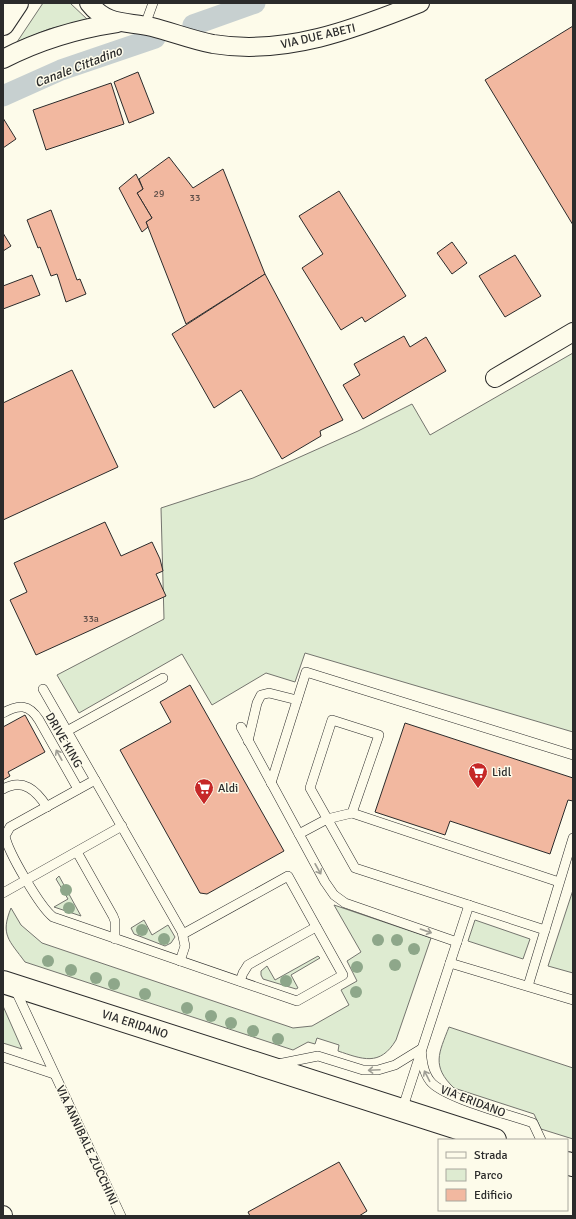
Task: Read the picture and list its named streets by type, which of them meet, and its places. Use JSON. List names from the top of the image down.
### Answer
{
  "streets": {
    "main road": ["VIA ERIDANO"],
    "street": ["VIA DUE ABETI"],
    "lane": ["DRIVE KING", "VIA ANNIBALE ZUCCHINI"]
  },
  "crossings": [
    ["VIA ERIDANO", "VIA ANNIBALE ZUCCHINI"]
  ],
  "water": ["Canale Cittadino"],
  "places": {
    "supermarket": ["Lidl", "Aldi"]
  },
  "house_numbers": ["29", "33", "33a"],
  "legend": ["Strada", "Parco", "Edificio"]
}
